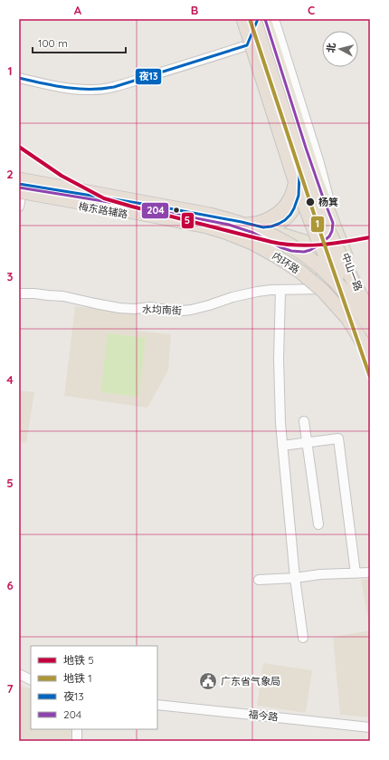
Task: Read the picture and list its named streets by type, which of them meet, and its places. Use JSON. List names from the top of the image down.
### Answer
{
  "streets": {
    "highway": ["内环路"],
    "main road": ["中山一路"],
    "street": ["梅东路辅路", "水均南街", "福今路"]
  },
  "crossings": [
    ["梅东路辅路", "内环路"],
    ["内环路", "中山一路"]
  ],
  "places": {
    "other": ["杨箕"],
    "public building": ["广东省气象局"]
  },
  "lines": [
    "metro line 1",
    "transit line 夜13",
    "transit line 204",
    "metro line 5"
  ],
  "legend": [
    "地铁 5",
    "地铁 1",
    "夜13",
    "204"
  ],
  "scale_bar": "100 m",
  "north": "left",
  "grid": {
    "columns": ["A", "B", "C"],
    "rows": [
      "1",
      "2",
      "3",
      "4",
      "5",
      "6",
      "7"
    ]
  }
}
